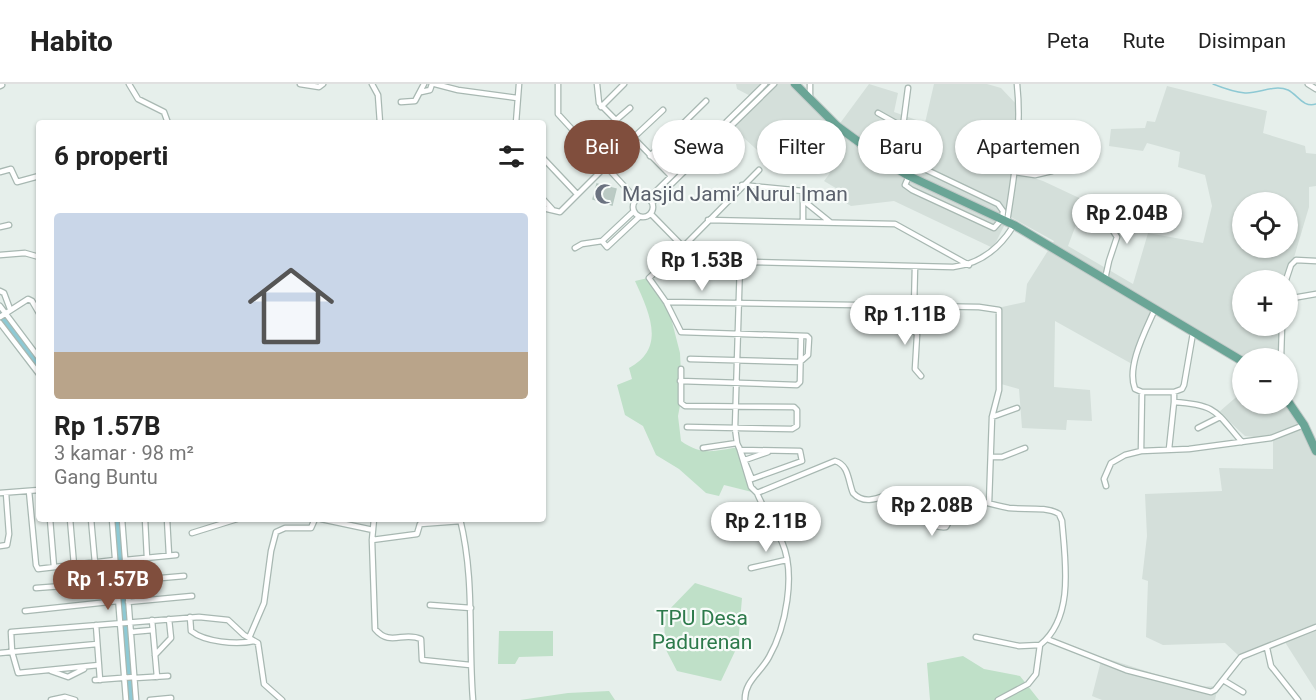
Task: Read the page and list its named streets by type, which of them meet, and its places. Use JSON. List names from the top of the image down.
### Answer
{
  "parks": ["TPU Desa Padurenan"],
  "places": {
    "mosque": ["Masjid Jami' Nurul Iman"]
  },
  "page": {
    "header": "Habito",
    "nav": ["Peta", "Rute", "Disimpan"],
    "chip": [
      "Beli",
      "Sewa",
      "Filter",
      "Baru",
      "Apartemen"
    ],
    "heading": "6 properti",
    "map_buttons": ["+", "−"],
    "list": [
      {
        "name": "Rp 1.57B",
        "note": "3 kamar · 98 m² · Gang Buntu"
      }
    ],
    "price": [
      "Rp 2.04B",
      "Rp 1.53B",
      "Rp 1.11B",
      "Rp 2.08B",
      "Rp 2.11B",
      "Rp 1.57B"
    ]
  }
}
